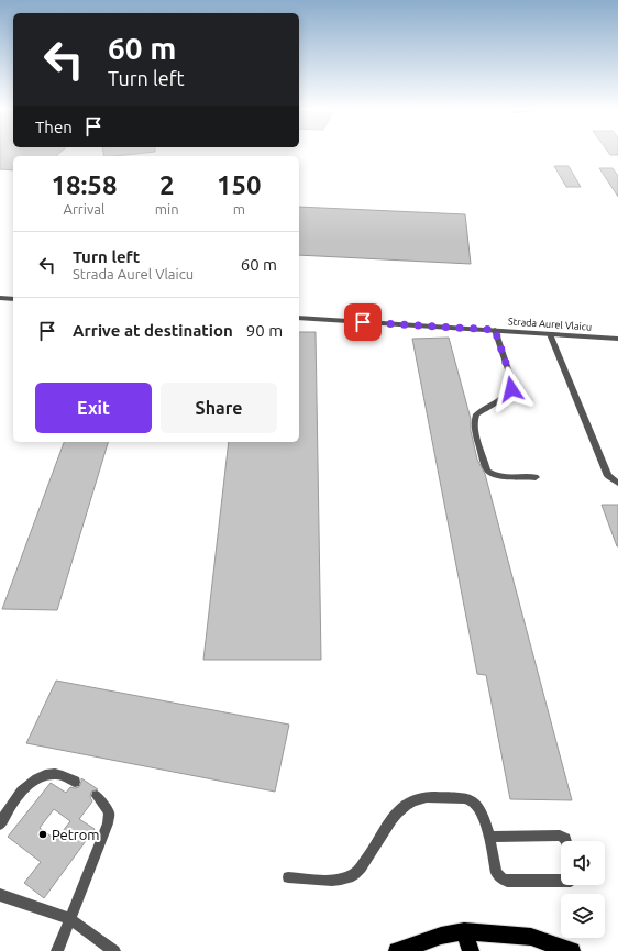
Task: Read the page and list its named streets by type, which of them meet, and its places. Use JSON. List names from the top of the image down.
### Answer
{
  "streets": {
    "street": ["Strada Aurel Vlaicu"]
  },
  "places": ["Petrom"],
  "page": {
    "turn": ["60 m", "Turn left"],
    "then": "Then",
    "eta": [
      "18:58",
      "Arrival",
      "2",
      "min",
      "150",
      "m"
    ],
    "list": [
      {
        "name": "Turn left",
        "note": "Strada Aurel Vlaicu",
        "value": "60 m"
      },
      {
        "name": "Arrive at destination",
        "value": "90 m"
      }
    ],
    "buttons": ["Exit", "Share"]
  }
}
